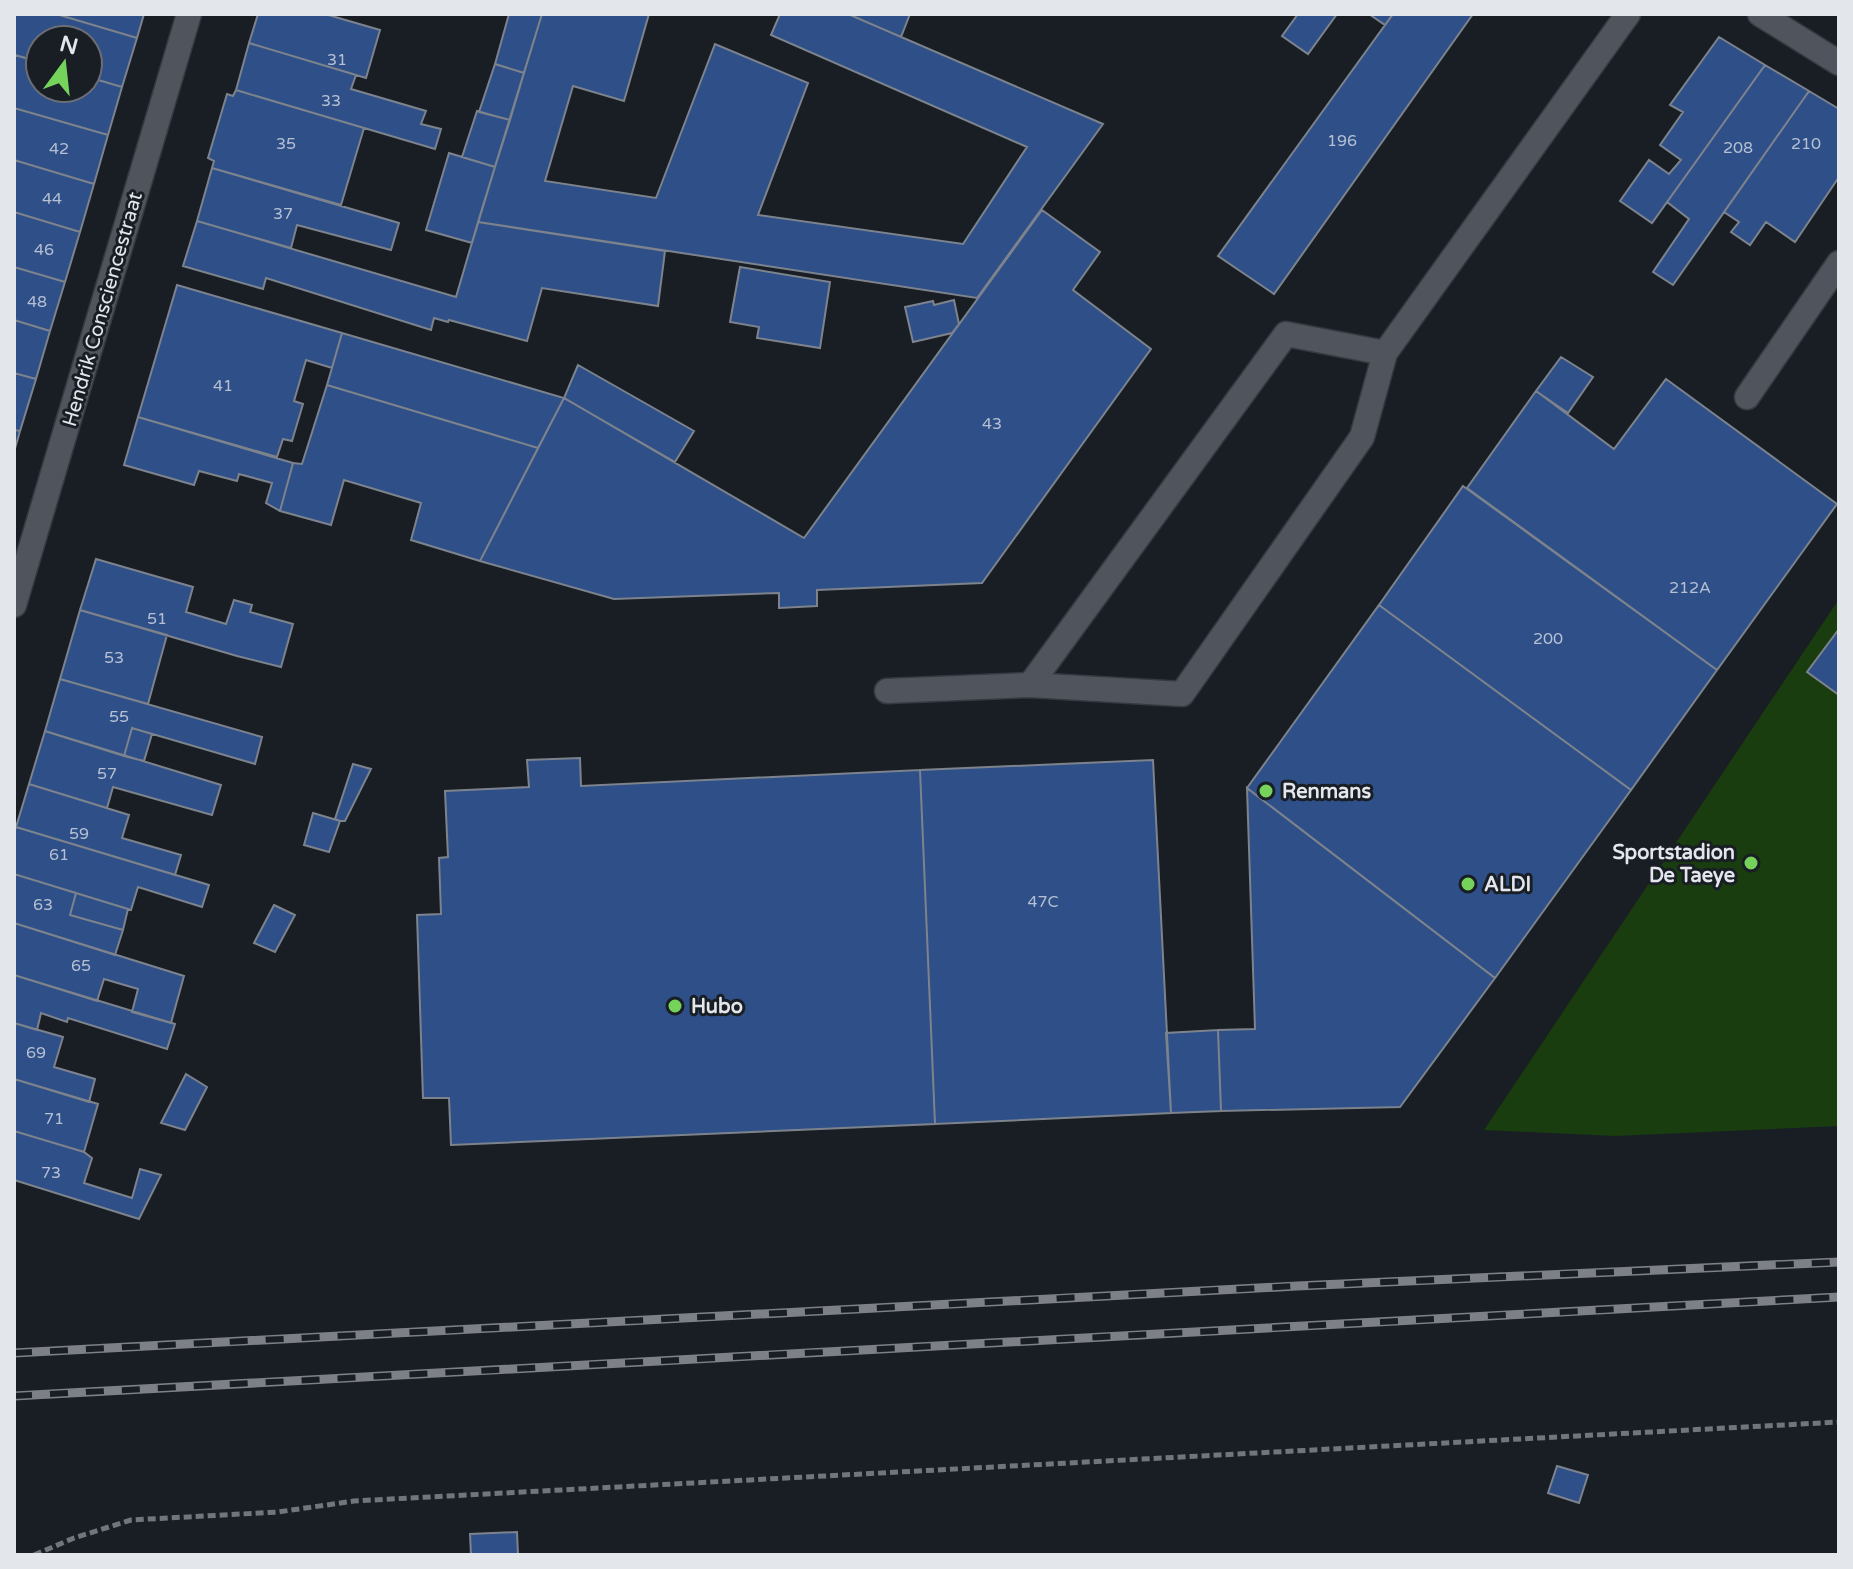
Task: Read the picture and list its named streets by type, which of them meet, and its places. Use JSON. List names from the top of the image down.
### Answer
{
  "streets": {
    "street": ["Hendrik Consciencestraat"]
  },
  "places": [
    "Renmans",
    "Sportstadion De Taeye",
    "ALDI",
    "Hubo"
  ],
  "house_numbers": [
    "31",
    "33",
    "196",
    "35",
    "210",
    "208",
    "42",
    "44",
    "37",
    "46",
    "48",
    "41",
    "43",
    "212A",
    "51",
    "200",
    "53",
    "55",
    "57",
    "59",
    "61",
    "47C",
    "63",
    "65",
    "69",
    "71",
    "73"
  ],
  "north": "top"
}
